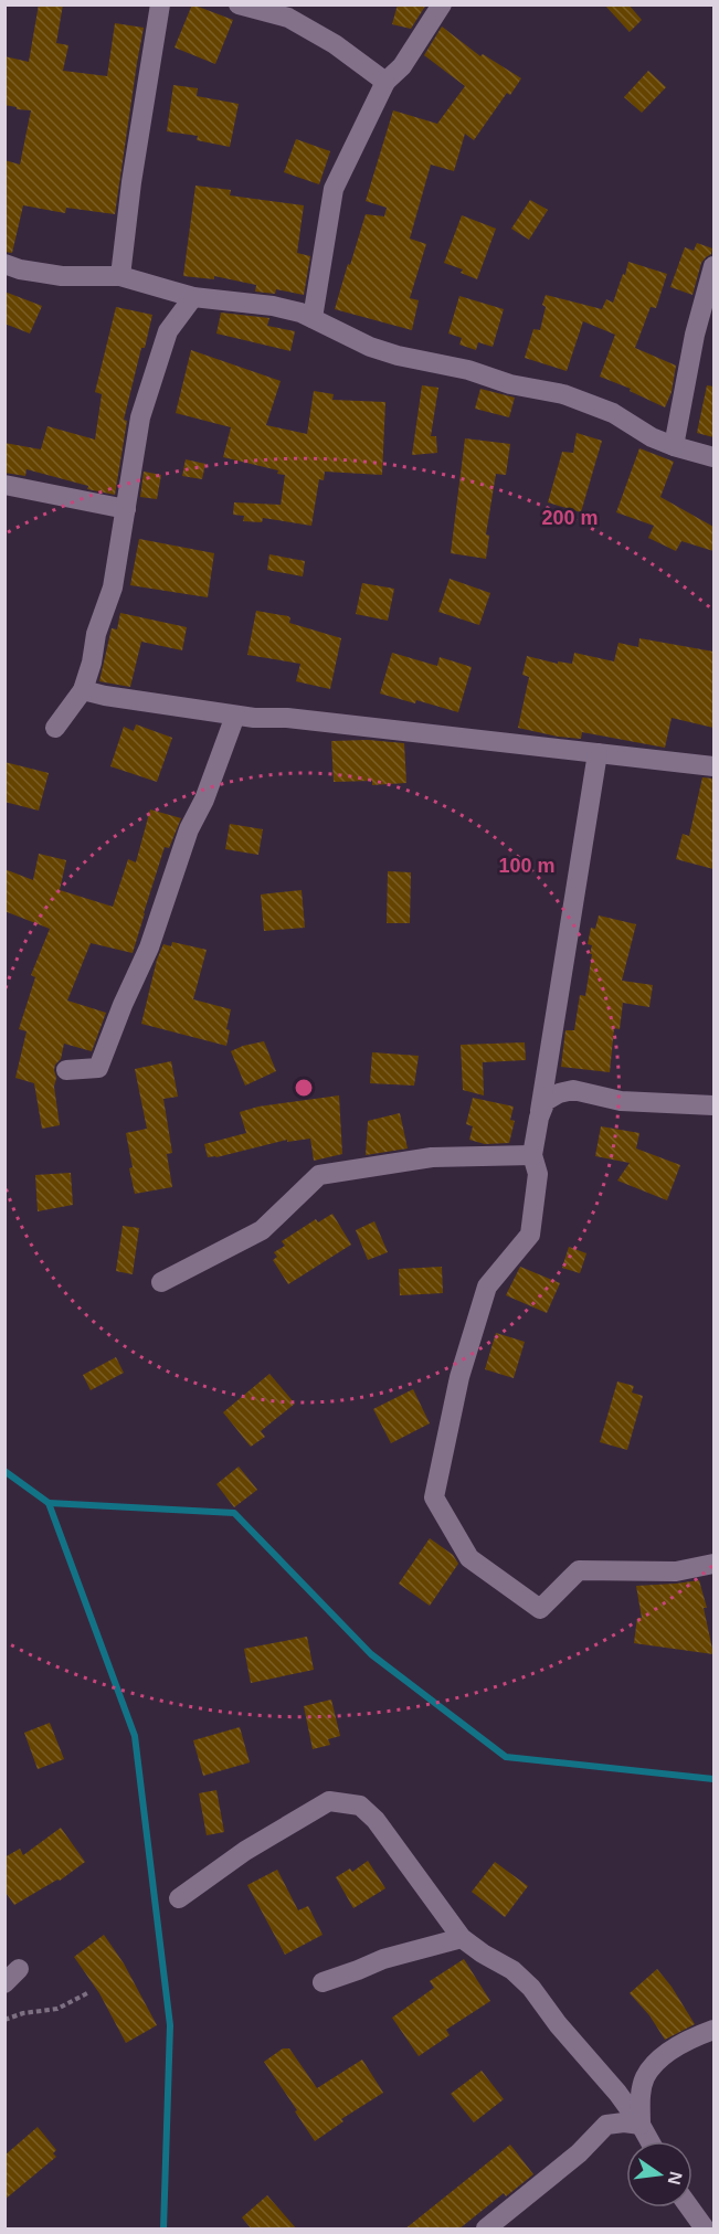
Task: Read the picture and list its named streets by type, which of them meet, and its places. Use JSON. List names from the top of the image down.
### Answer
{
  "north": "right",
  "rings": ["200 m", "100 m"]
}
